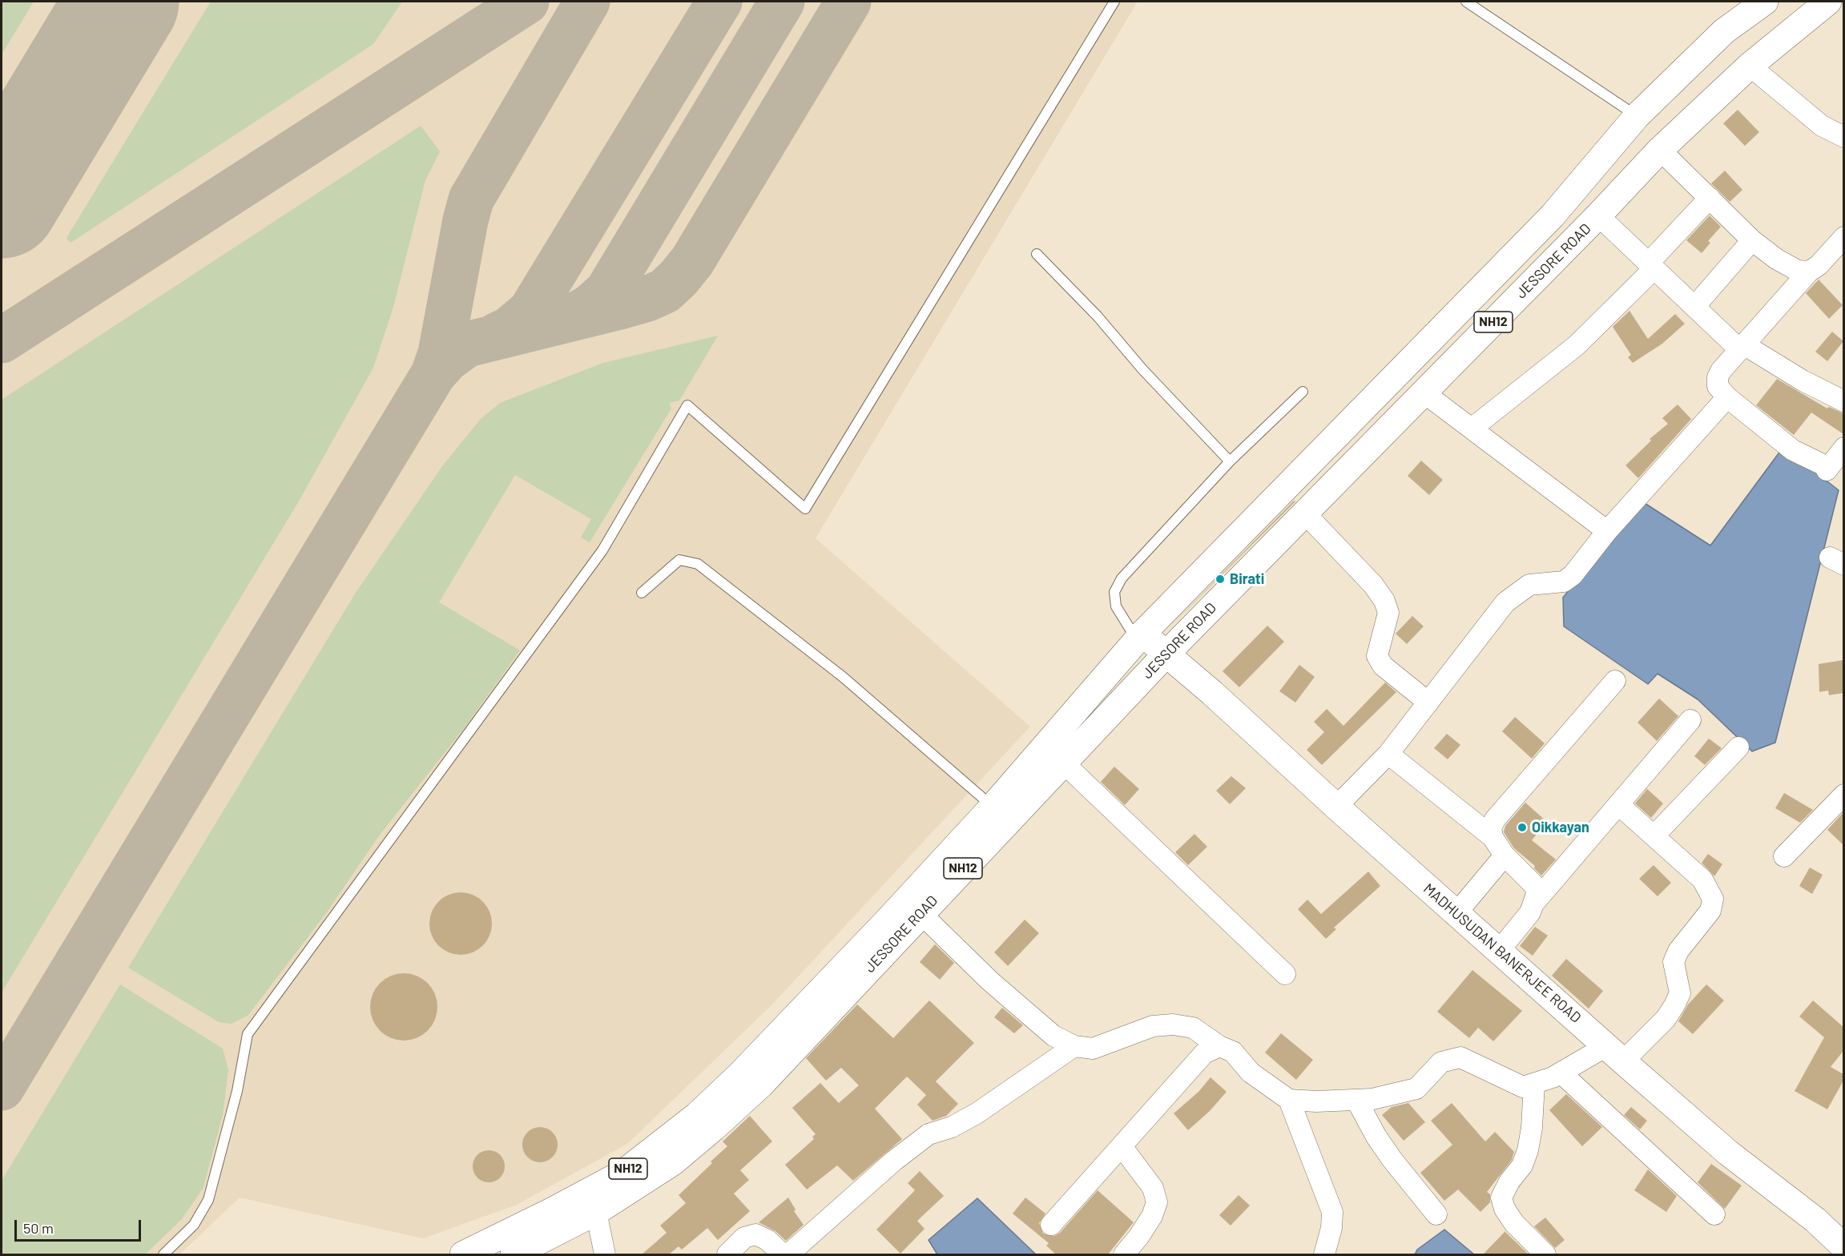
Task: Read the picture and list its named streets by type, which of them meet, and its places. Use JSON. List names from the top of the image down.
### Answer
{
  "streets": {
    "main road": ["JESSORE ROAD", "NH12", "MADHUSUDAN BANERJEE ROAD"]
  },
  "crossings": [
    ["JESSORE ROAD", "MADHUSUDAN BANERJEE ROAD"],
    ["NH12", "MADHUSUDAN BANERJEE ROAD"]
  ],
  "places": ["Birati", "Oikkayan"],
  "scale_bar": "50 m"
}
